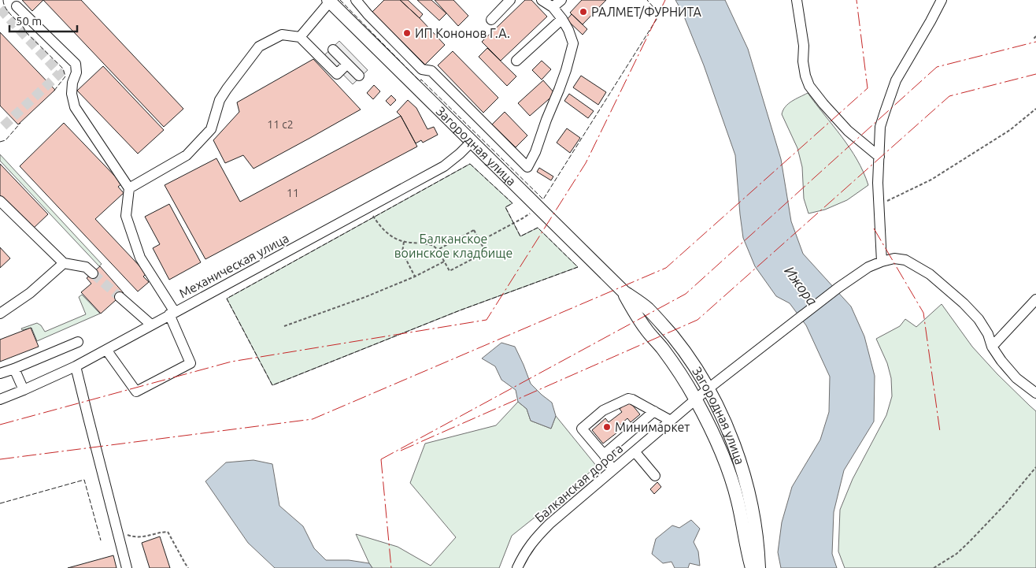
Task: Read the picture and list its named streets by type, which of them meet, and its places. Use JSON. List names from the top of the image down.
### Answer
{
  "streets": {
    "main road": ["Загородная улица"],
    "street": ["Механическая улица", "Балканская дорога"]
  },
  "crossings": [
    ["Загородная улица", "Механическая улица"],
    ["Загородная улица", "Балканская дорога"]
  ],
  "water": ["Ижора"],
  "parks": ["Балканское воинское кладбище"],
  "places": ["РАЛМЕТ/ФУРНИТА", "ИП Кононов Г.А.", "Минимаркет"],
  "house_numbers": ["11 с2", "11"],
  "scale_bar": "50 m"
}
